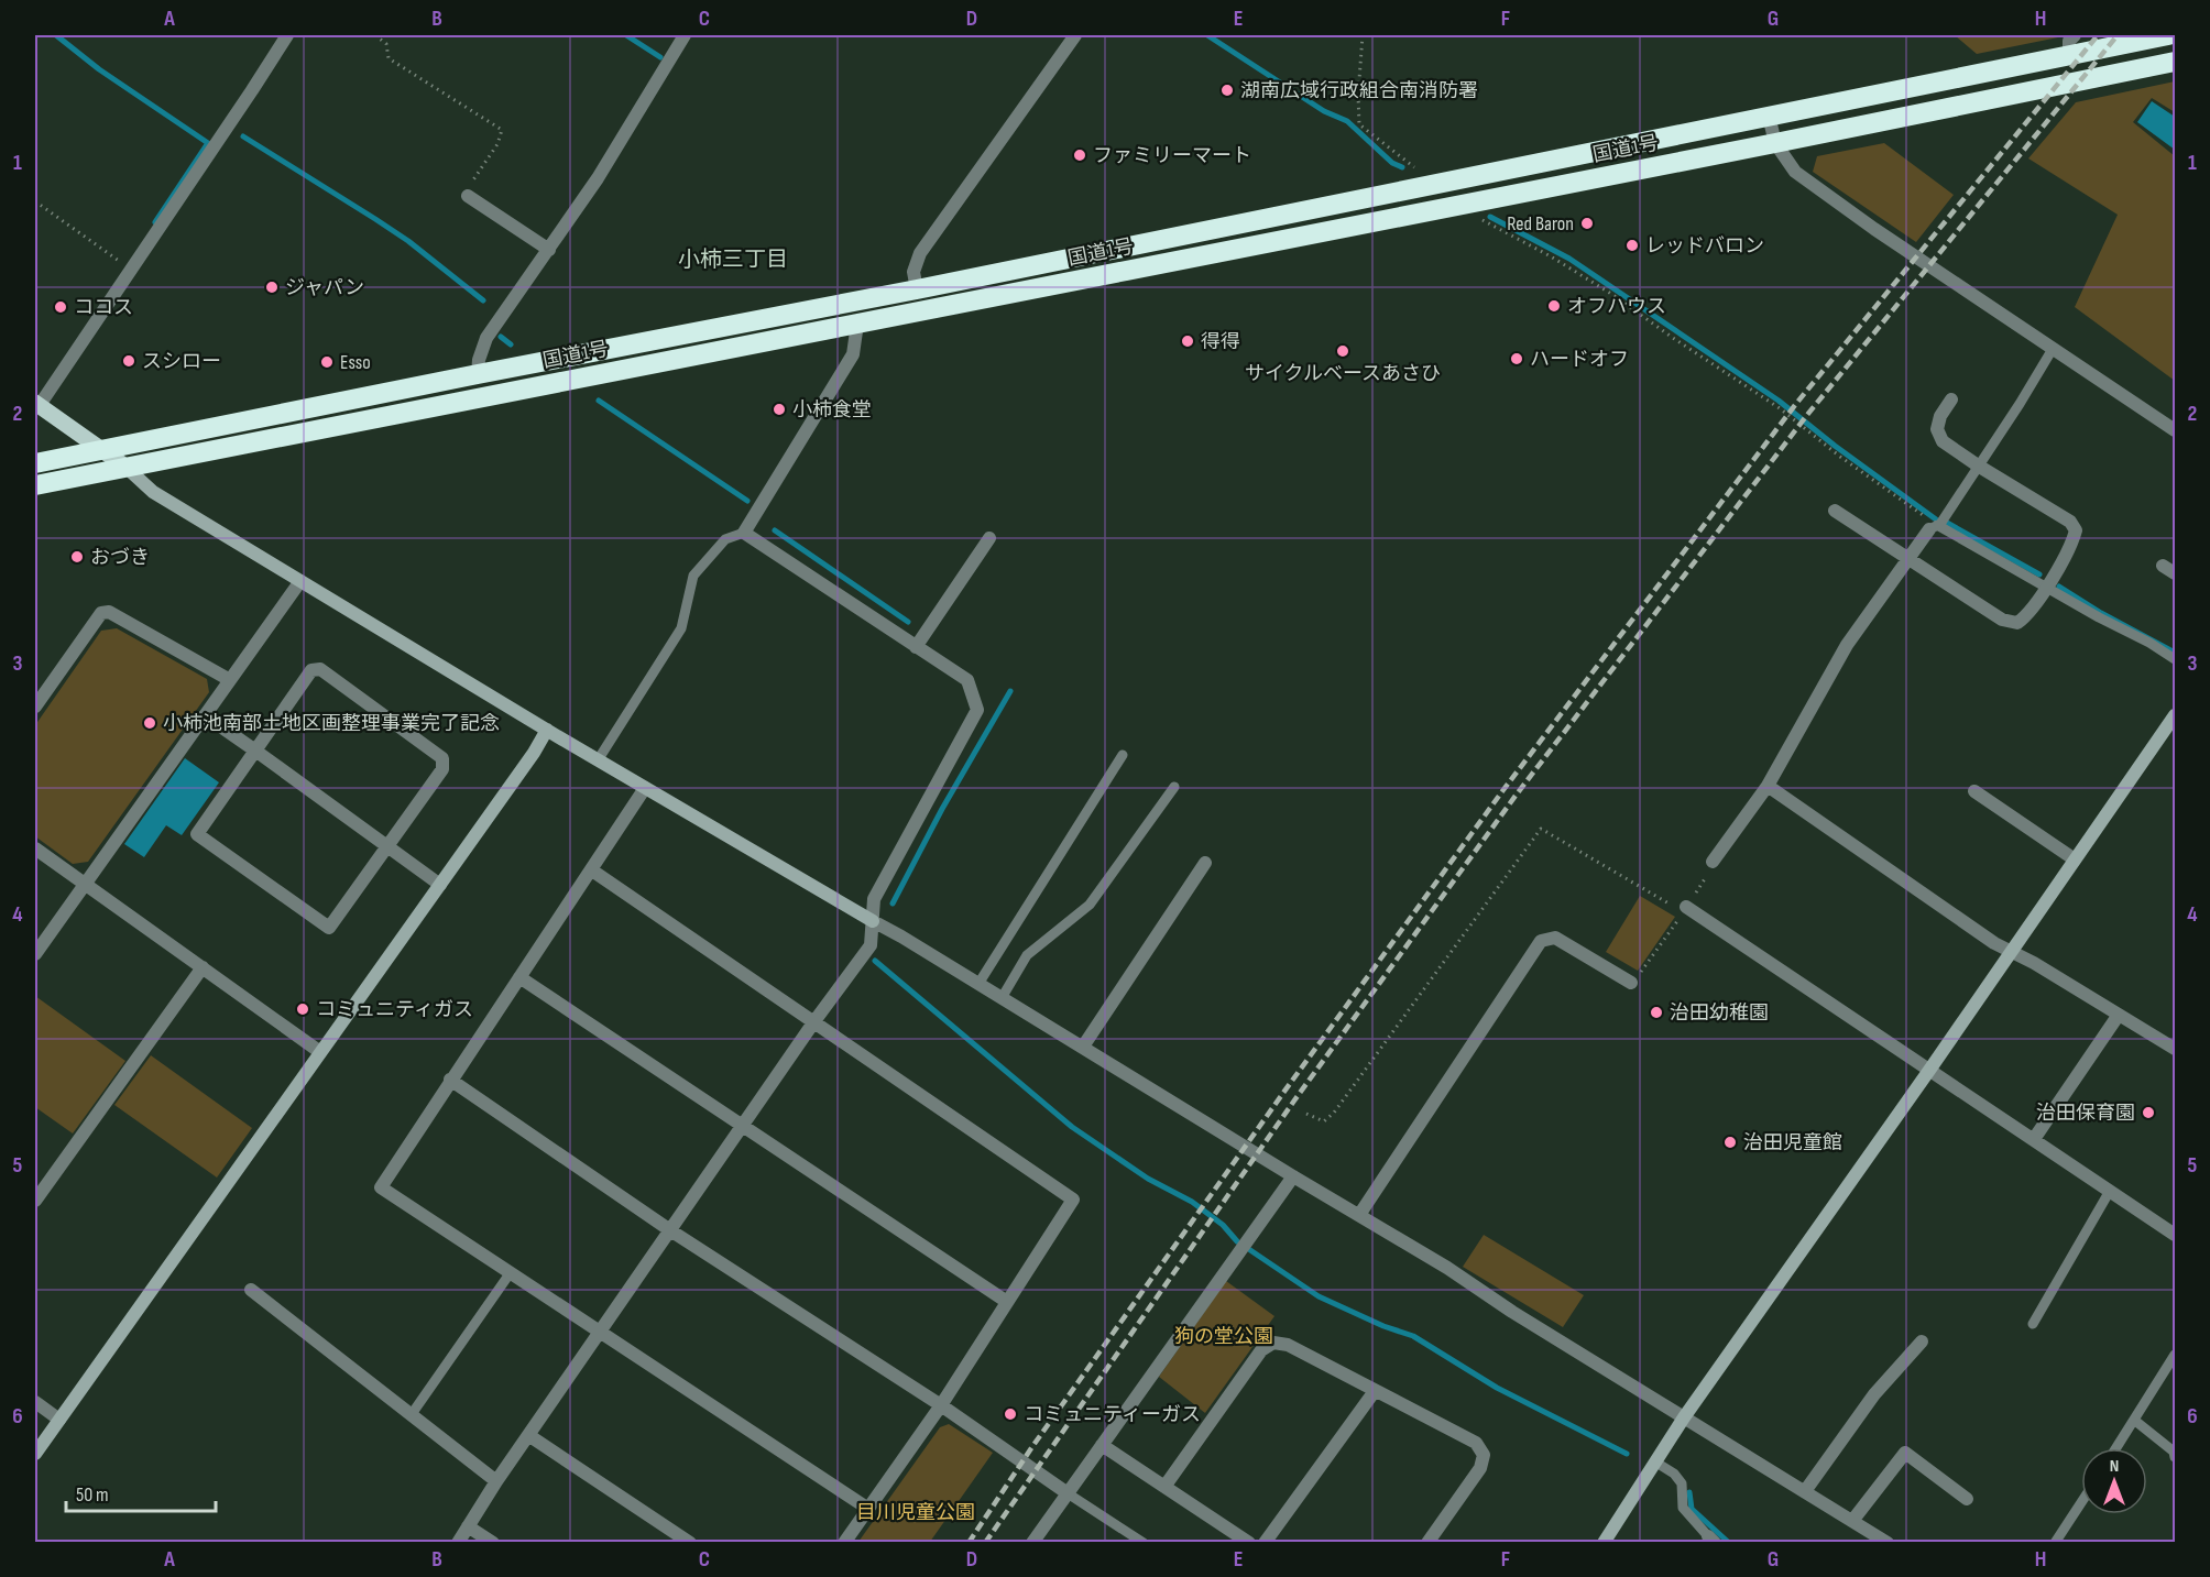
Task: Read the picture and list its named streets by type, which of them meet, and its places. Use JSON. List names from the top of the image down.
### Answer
{
  "streets": {
    "highway": ["国道1号"]
  },
  "districts": ["小柿三丁目"],
  "parks": ["狗の堂公園", "目川児童公園"],
  "places": [
    "湖南広域行政組合南消防署",
    "ファミリーマート",
    "Red Baron",
    "レッドバロン",
    "ジャパン",
    "オフハウス",
    "ココス",
    "得得",
    "サイクルベースあさひ",
    "ハードオフ",
    "スシロー",
    "Esso",
    "小柿食堂",
    "おづき",
    "小柿池南部土地区画整理事業完了記念",
    "コミュニティガス",
    "治田幼稚園",
    "治田保育園",
    "治田児童館",
    "コミュニティーガス"
  ],
  "scale_bar": "50 m",
  "north": "top",
  "grid": {
    "columns": [
      "A",
      "B",
      "C",
      "D",
      "E",
      "F",
      "G",
      "H"
    ],
    "rows": [
      "1",
      "2",
      "3",
      "4",
      "5",
      "6"
    ]
  }
}
